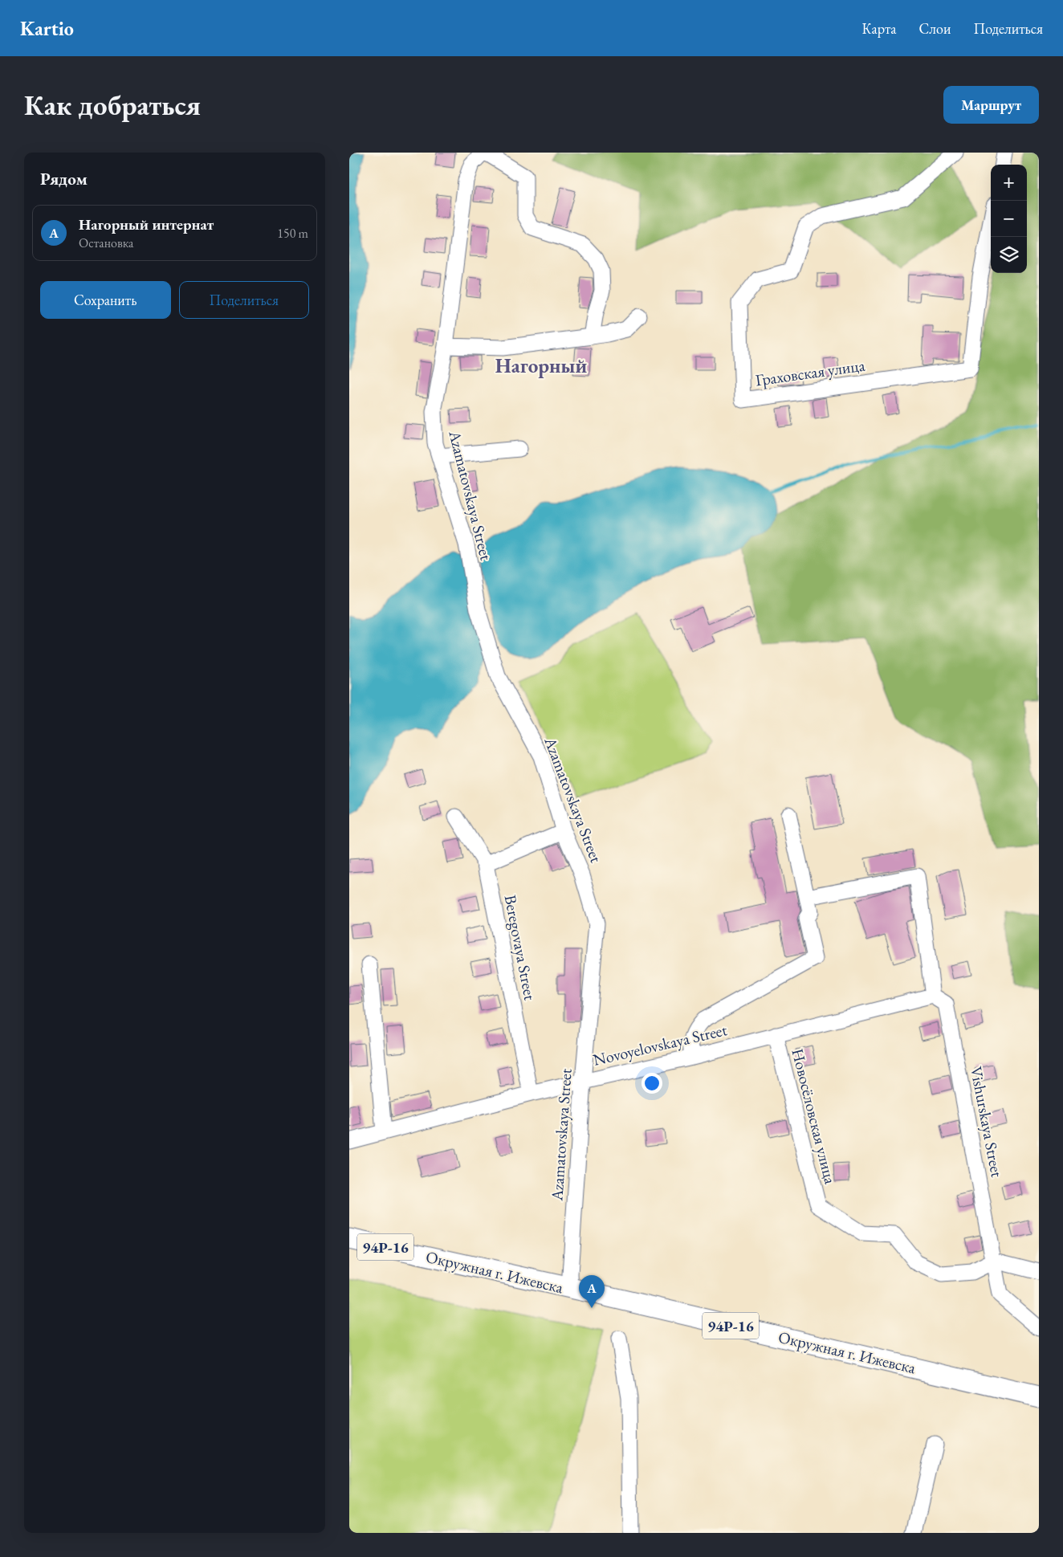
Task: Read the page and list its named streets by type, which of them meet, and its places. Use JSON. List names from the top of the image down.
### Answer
{
  "streets": {
    "main road": ["94Р-16", "Окружная г. Ижевска"],
    "street": [
      "Граховская улица",
      "Azamatovskaya Street",
      "Beregovaya Street",
      "Novoyelovskaya Street",
      "Новосёловская улица",
      "Vishurskaya Street"
    ]
  },
  "crossings": [
    ["Azamatovskaya Street", "Novoyelovskaya Street"],
    ["Azamatovskaya Street", "Окружная г. Ижевска"],
    ["Beregovaya Street", "Novoyelovskaya Street"],
    ["Novoyelovskaya Street", "Новосёловская улица"],
    ["Novoyelovskaya Street", "Vishurskaya Street"],
    ["Новосёловская улица", "Vishurskaya Street"]
  ],
  "districts": ["Нагорный"],
  "page": {
    "header": "Kartio",
    "nav": ["Карта", "Слои", "Поделиться"],
    "buttons": [
      "Маршрут",
      ["Сохранить", "Поделиться"]
    ],
    "title": "Как добраться",
    "heading": "Рядом",
    "map_buttons": ["+", "−"],
    "list": [
      {
        "mark": "A",
        "name": "Нагорный интернат",
        "note": "Остановка",
        "value": "150 m"
      }
    ],
    "pins": "A"
  }
}
